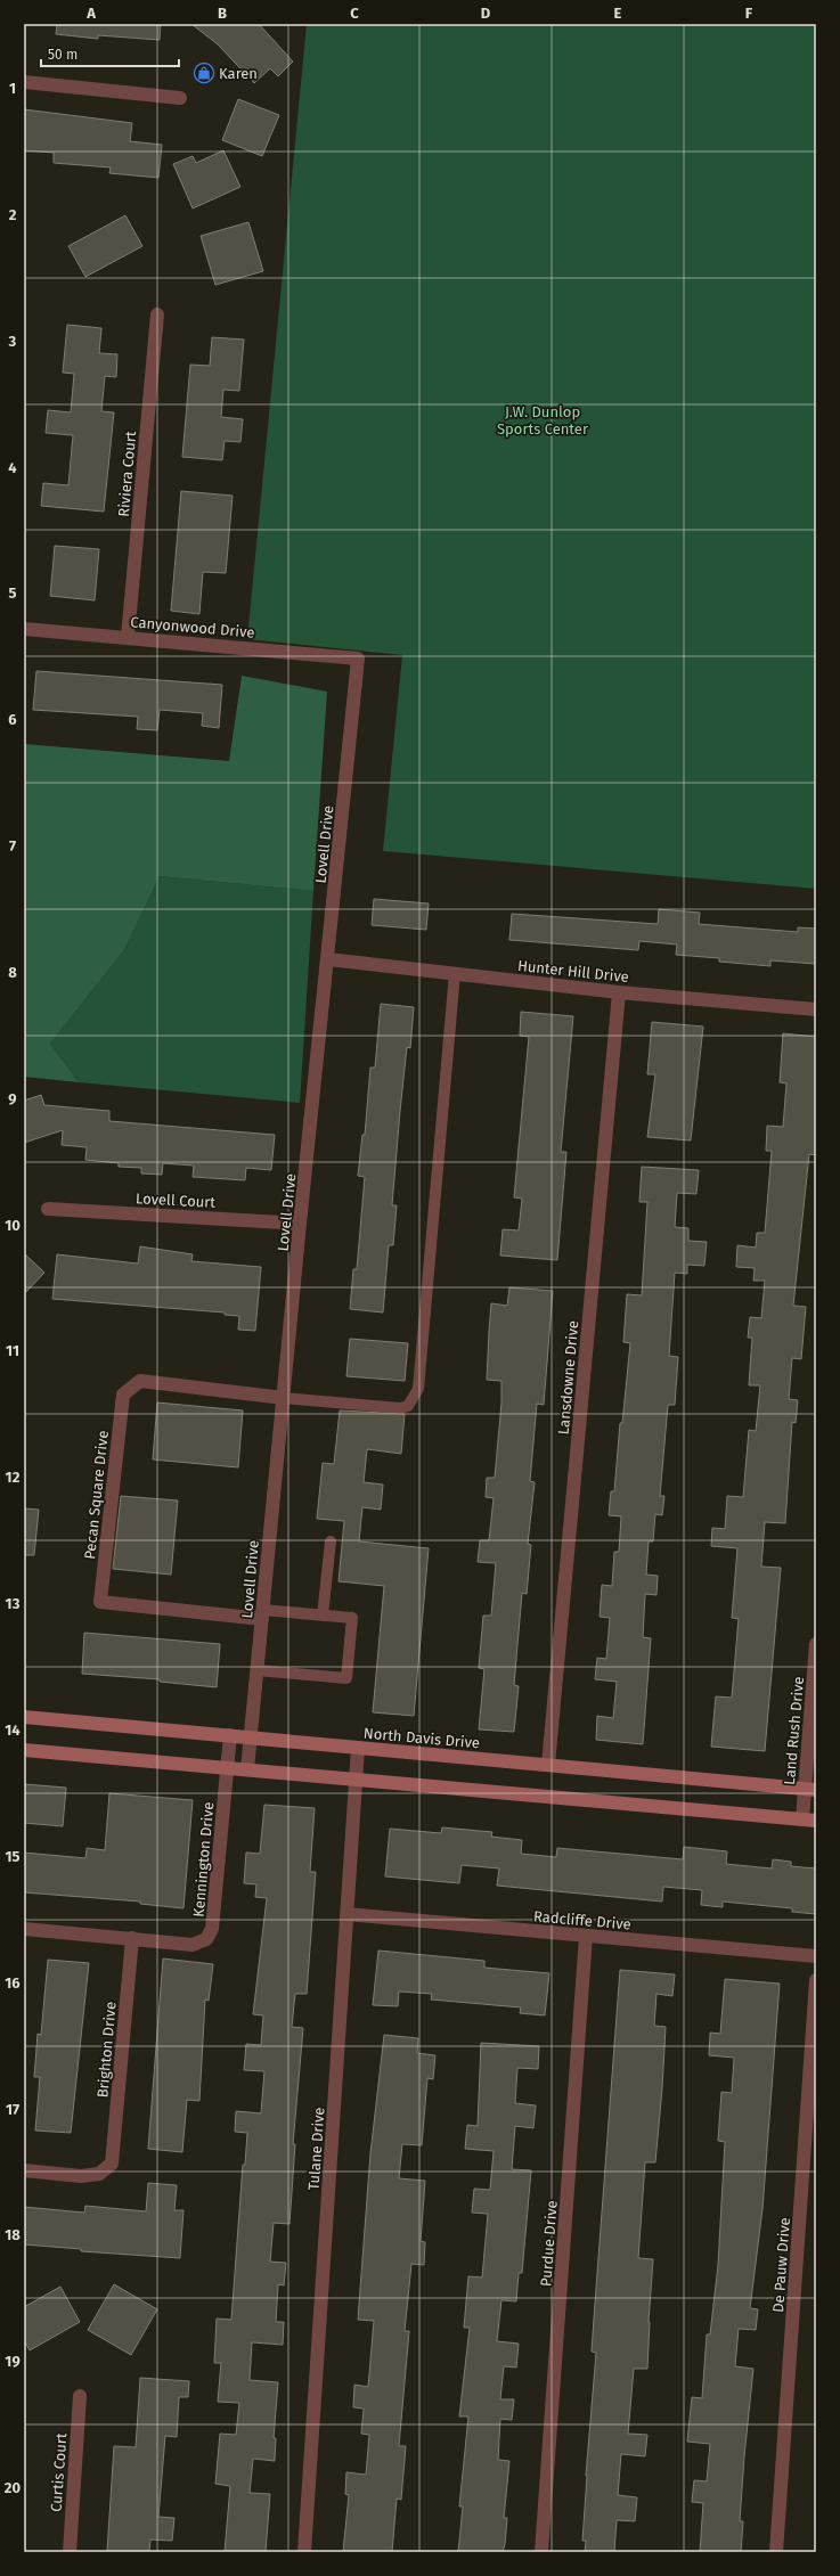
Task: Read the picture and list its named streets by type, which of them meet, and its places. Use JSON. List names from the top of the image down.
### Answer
{
  "streets": {
    "street": [
      "Riviera Court",
      "Canyonwood Drive",
      "Lovell Drive",
      "Hunter Hill Drive",
      "Lovell Court",
      "Lansdowne Drive",
      "Pecan Square Drive",
      "Land Rush Drive",
      "North Davis Drive",
      "Kennington Drive",
      "Radcliffe Drive",
      "Brighton Drive",
      "Tulane Drive",
      "Purdue Drive",
      "De Pauw Drive",
      "Curtis Court"
    ]
  },
  "crossings": [
    ["Riviera Court", "Canyonwood Drive"],
    ["Canyonwood Drive", "Lovell Drive"],
    ["Lovell Drive", "Hunter Hill Drive"],
    ["Lovell Drive", "Lovell Court"],
    ["Lovell Drive", "Pecan Square Drive"],
    ["Lovell Drive", "North Davis Drive"],
    ["Hunter Hill Drive", "Lansdowne Drive"],
    ["Lansdowne Drive", "North Davis Drive"],
    ["Land Rush Drive", "North Davis Drive"],
    ["North Davis Drive", "Kennington Drive"],
    ["North Davis Drive", "Tulane Drive"],
    ["Kennington Drive", "Brighton Drive"],
    ["Radcliffe Drive", "Tulane Drive"],
    ["Radcliffe Drive", "Purdue Drive"]
  ],
  "parks": ["J.W. Dunlop Sports Center"],
  "places": {
    "shop": ["Karen"]
  },
  "scale_bar": "50 m",
  "grid": {
    "columns": [
      "A",
      "B",
      "C",
      "D",
      "E",
      "F"
    ],
    "rows": [
      "1",
      "2",
      "3",
      "4",
      "5",
      "6",
      "7",
      "8",
      "9",
      "10",
      "11",
      "12",
      "13",
      "14",
      "15",
      "16",
      "17",
      "18",
      "19",
      "20"
    ]
  }
}
